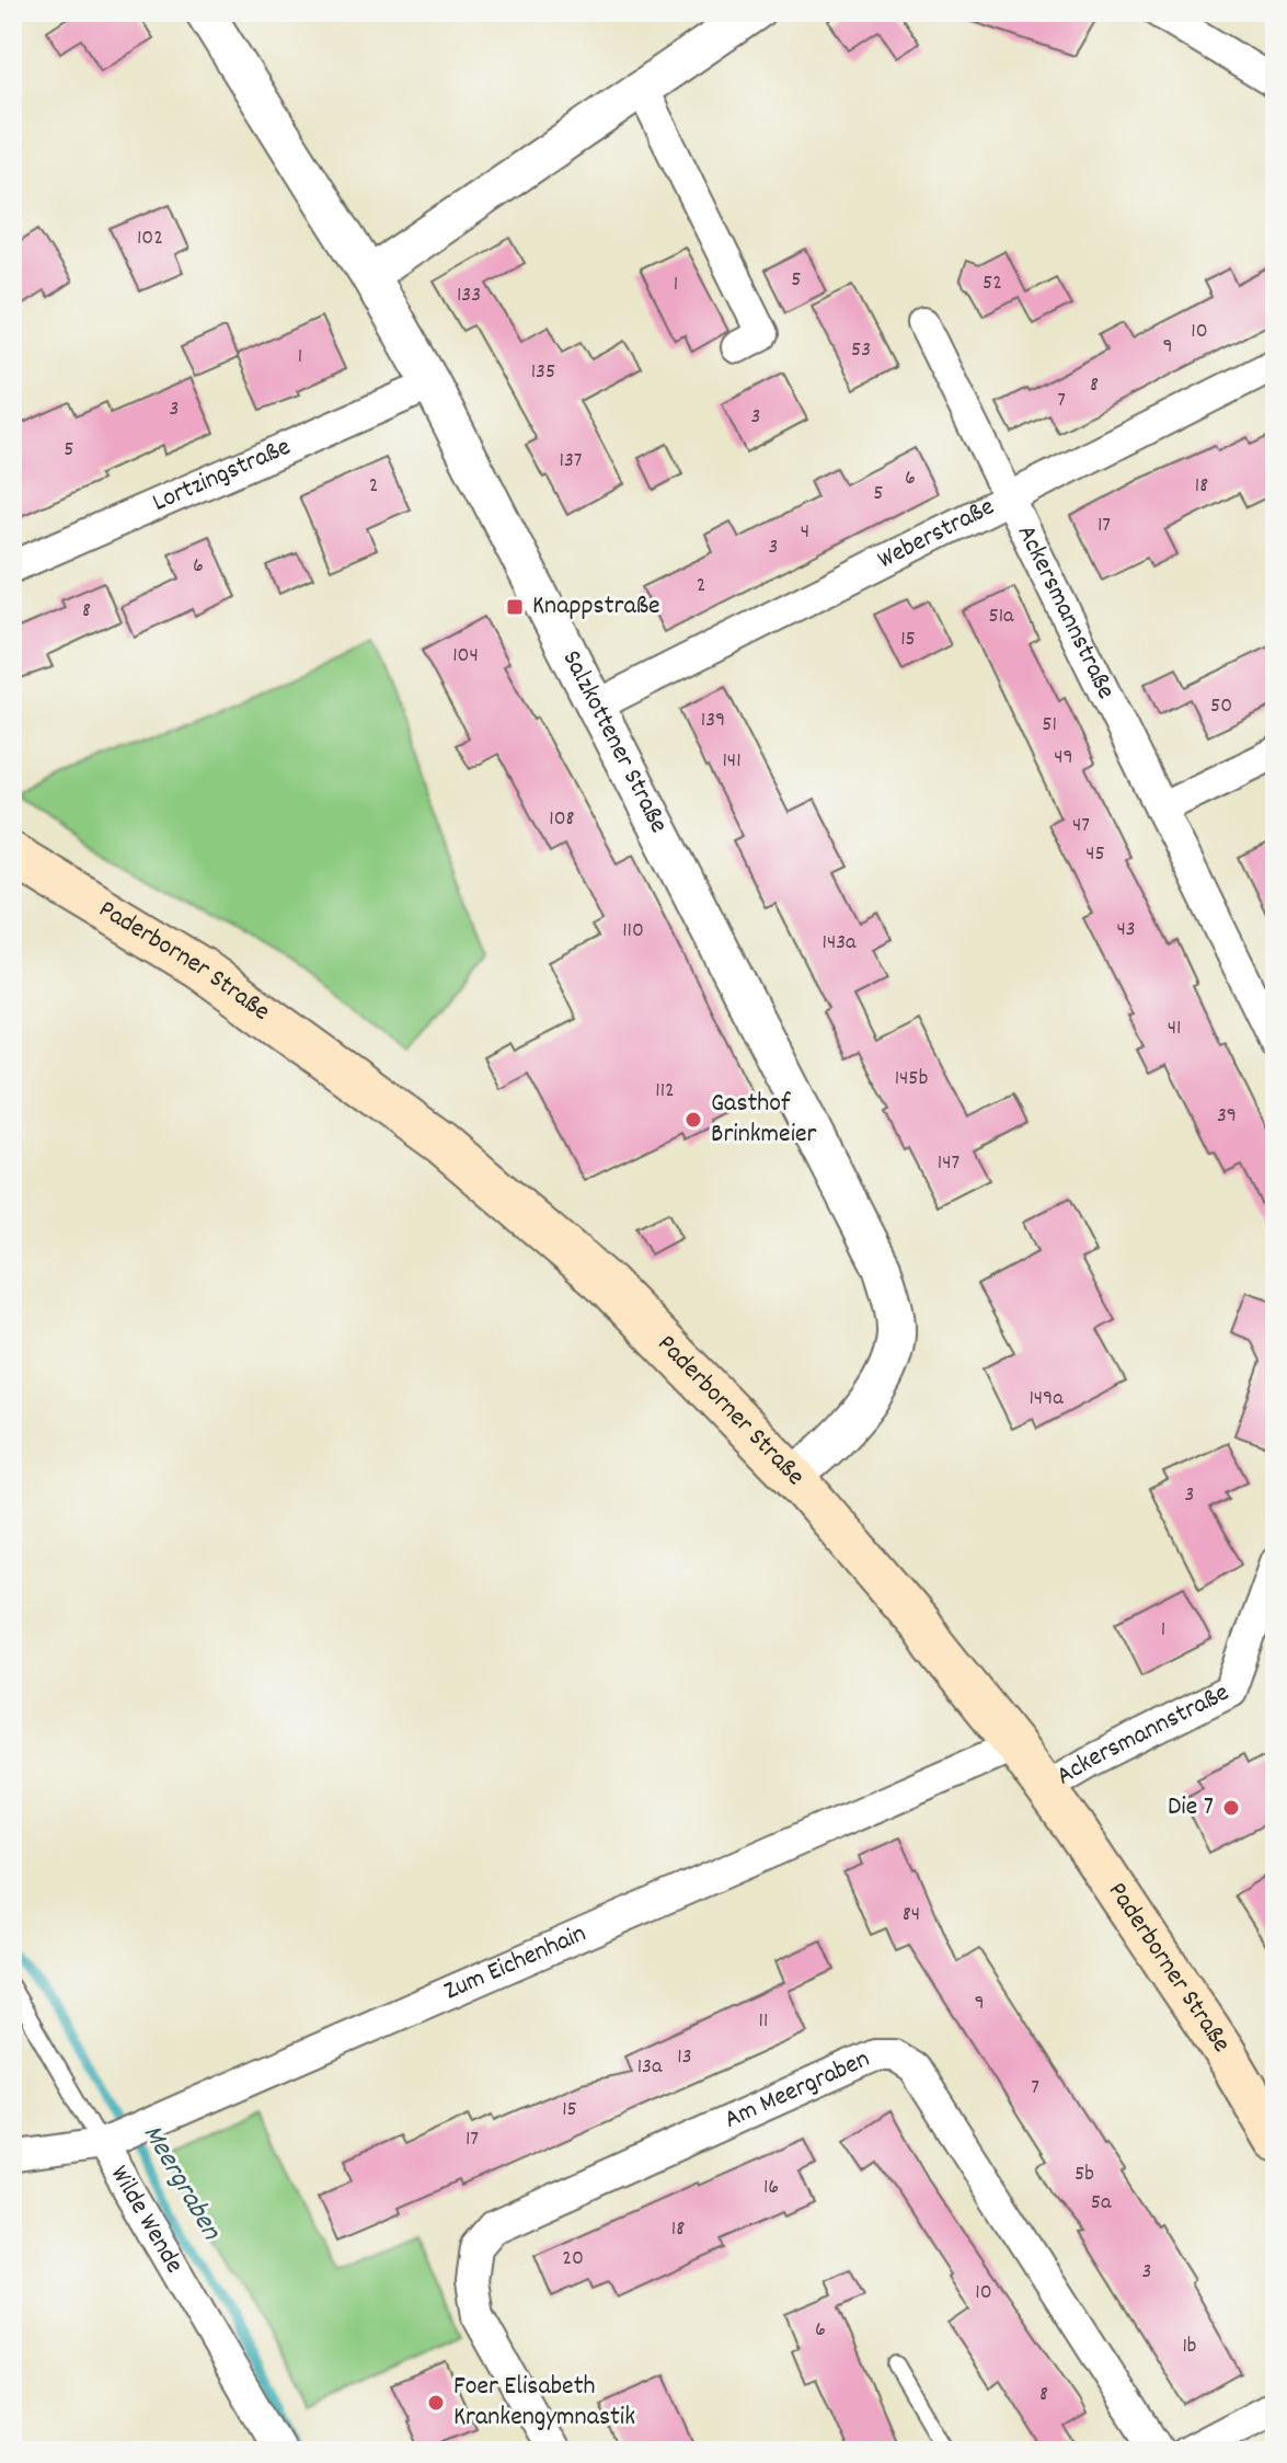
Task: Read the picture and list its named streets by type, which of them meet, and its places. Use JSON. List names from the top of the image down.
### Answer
{
  "streets": {
    "main road": ["Paderborner Straße"],
    "street": [
      "Lortzingstraße",
      "Weberstraße",
      "Ackersmannstraße",
      "Salzkottener Straße",
      "Zum Eichenhain",
      "Am Meergraben",
      "Wilde Wende"
    ]
  },
  "crossings": [
    ["Lortzingstraße", "Salzkottener Straße"],
    ["Weberstraße", "Ackersmannstraße"],
    ["Weberstraße", "Salzkottener Straße"],
    ["Ackersmannstraße", "Paderborner Straße"],
    ["Salzkottener Straße", "Paderborner Straße"],
    ["Paderborner Straße", "Zum Eichenhain"],
    ["Zum Eichenhain", "Wilde Wende"]
  ],
  "water": ["Meergraben"],
  "places": {
    "transit": ["Knappstraße"],
    "other": ["Gasthof Brinkmeier", "Die 7", "Foer Elisabeth Krankengymnastik"]
  },
  "house_numbers": [
    "102",
    "5",
    "52",
    "1",
    "133",
    "10",
    "9",
    "53",
    "1",
    "135",
    "8",
    "7",
    "3",
    "3",
    "5",
    "137",
    "6",
    "2",
    "18",
    "5",
    "17",
    "4",
    "3",
    "6",
    "2",
    "8",
    "51a",
    "15",
    "104",
    "50",
    "139",
    "51",
    "49",
    "141",
    "108",
    "47",
    "45",
    "43",
    "110",
    "143a",
    "41",
    "145b",
    "112",
    "39",
    "147",
    "149a",
    "3",
    "1",
    "84",
    "9",
    "11",
    "13",
    "13a",
    "7",
    "15",
    "17",
    "5b",
    "16",
    "5a",
    "18",
    "20",
    "3",
    "10",
    "6",
    "1b",
    "8"
  ]
}
